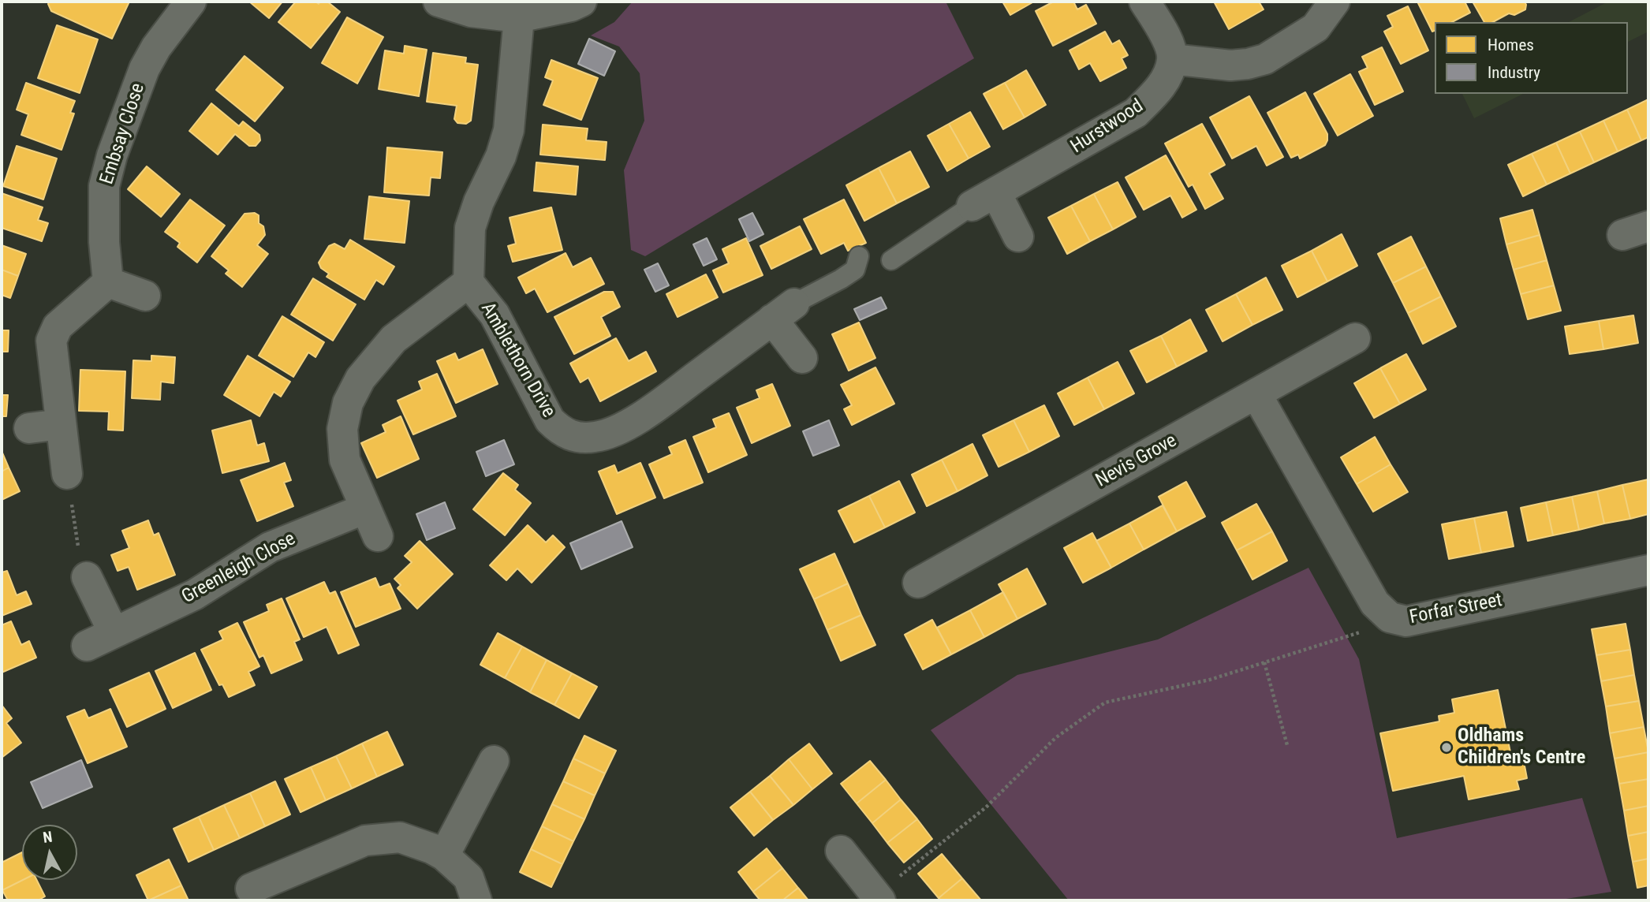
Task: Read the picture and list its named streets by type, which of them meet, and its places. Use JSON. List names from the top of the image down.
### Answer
{
  "streets": {
    "street": [
      "Hurstwood",
      "Embsay Close",
      "Amblethorn Drive",
      "Nevis Grove",
      "Greenleigh Close",
      "Forfar Street"
    ]
  },
  "crossings": [
    ["Nevis Grove", "Forfar Street"]
  ],
  "places": ["Oldhams Children's Centre"],
  "legend": ["Homes", "Industry"],
  "north": "top"
}
